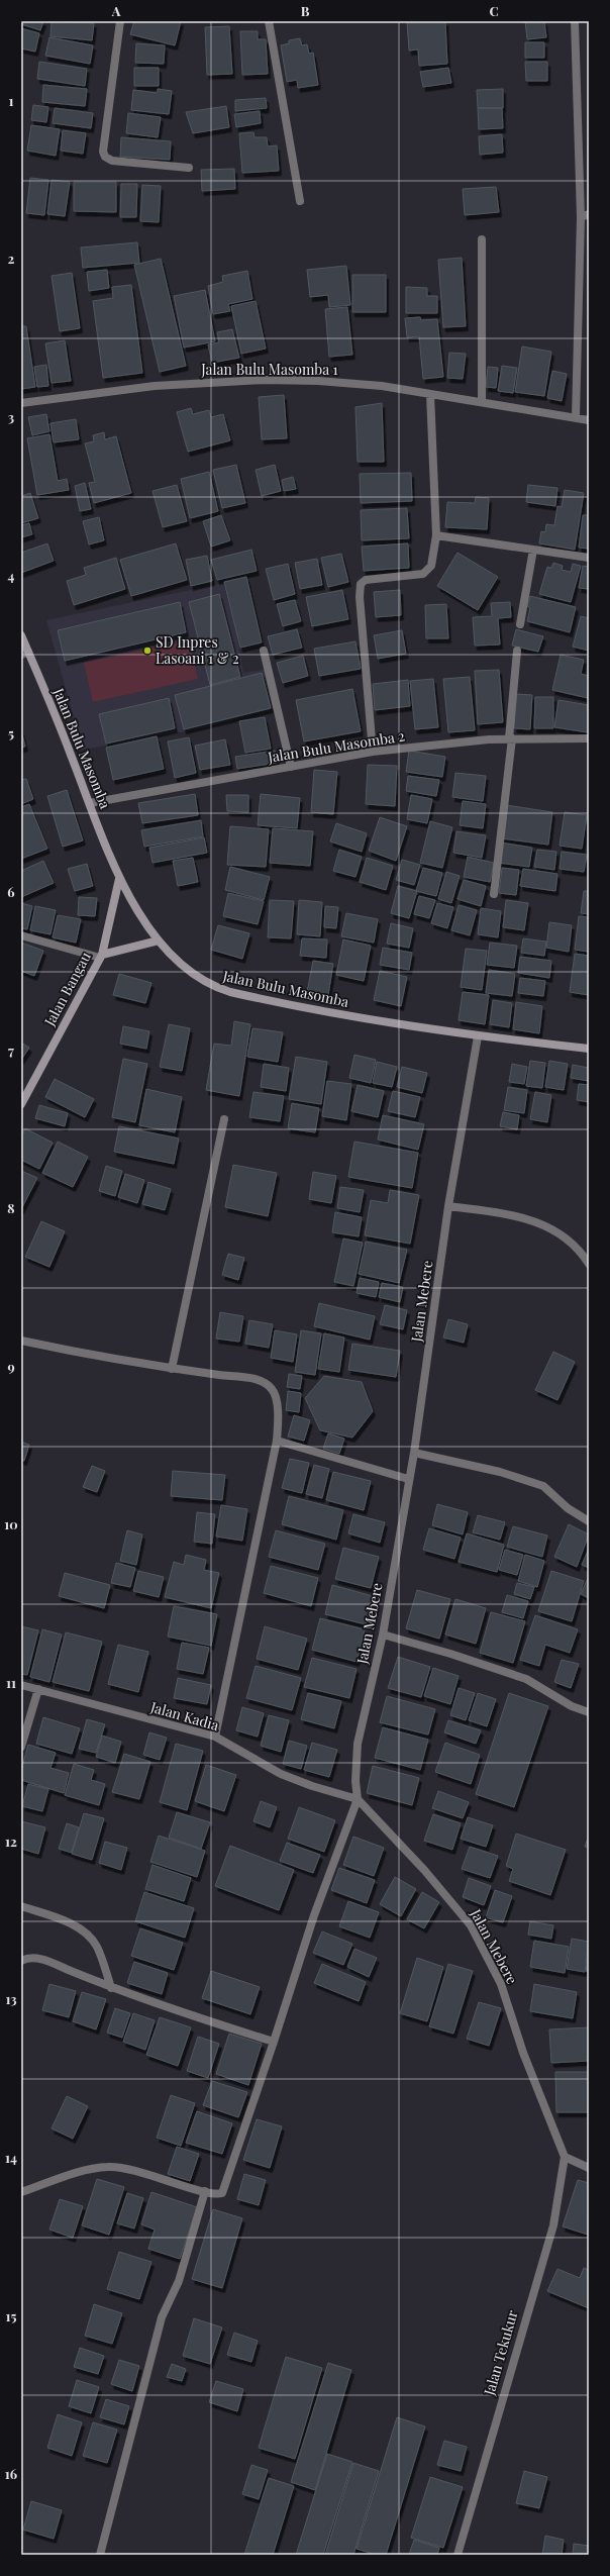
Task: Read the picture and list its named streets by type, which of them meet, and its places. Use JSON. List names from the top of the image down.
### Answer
{
  "streets": {
    "street": [
      "Jalan Bulu Masomba 1",
      "Jalan Bulu Masomba 2",
      "Jalan Bulu Masomba",
      "Jalan Bangau",
      "Jalan Mebere",
      "Jalan Kadia",
      "Jalan Tekukur"
    ]
  },
  "crossings": [
    ["Jalan Bulu Masomba 2", "Jalan Bulu Masomba"],
    ["Jalan Bulu Masomba", "Jalan Bangau"],
    ["Jalan Bulu Masomba", "Jalan Mebere"],
    ["Jalan Mebere", "Jalan Kadia"],
    ["Jalan Mebere", "Jalan Tekukur"]
  ],
  "places": ["SD Inpres Lasoani 1 & 2"],
  "grid": {
    "columns": ["A", "B", "C"],
    "rows": [
      "1",
      "2",
      "3",
      "4",
      "5",
      "6",
      "7",
      "8",
      "9",
      "10",
      "11",
      "12",
      "13",
      "14",
      "15",
      "16"
    ]
  }
}
